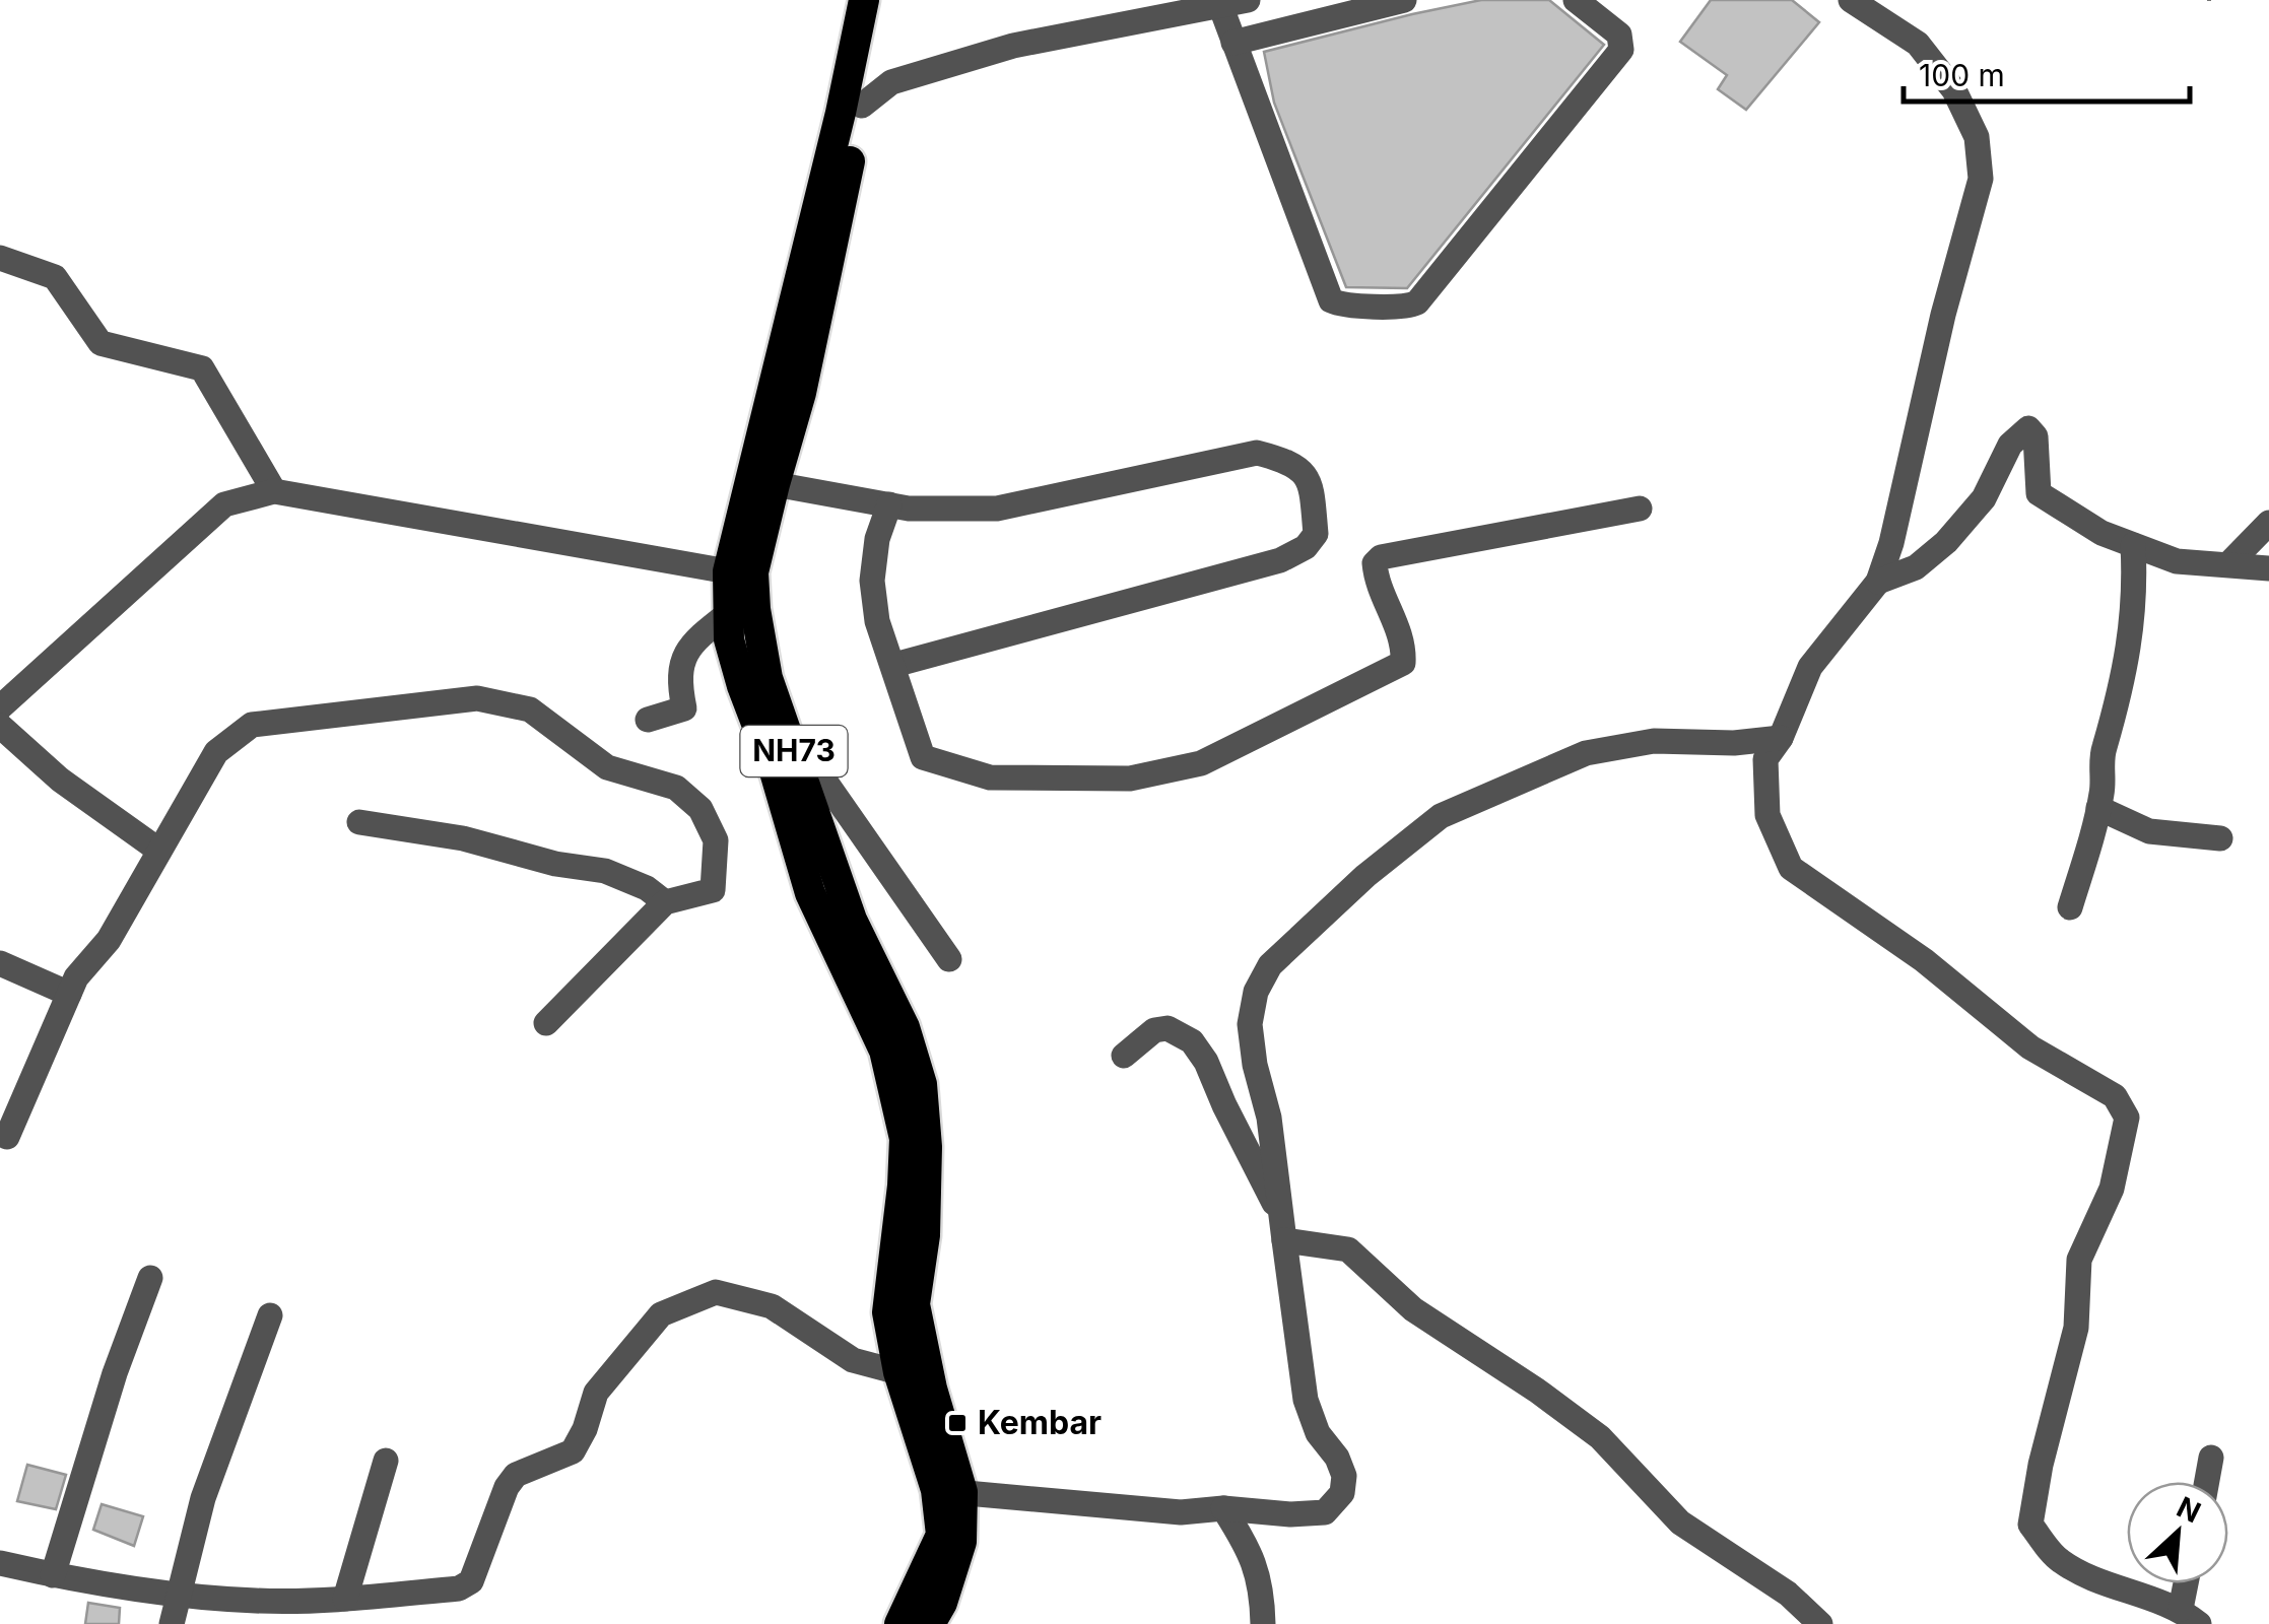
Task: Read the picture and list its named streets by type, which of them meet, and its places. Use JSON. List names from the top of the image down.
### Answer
{
  "streets": {
    "highway": ["NH73"]
  },
  "places": {
    "transit": ["Kembar"]
  },
  "scale_bar": "100 m",
  "north": "top right"
}
